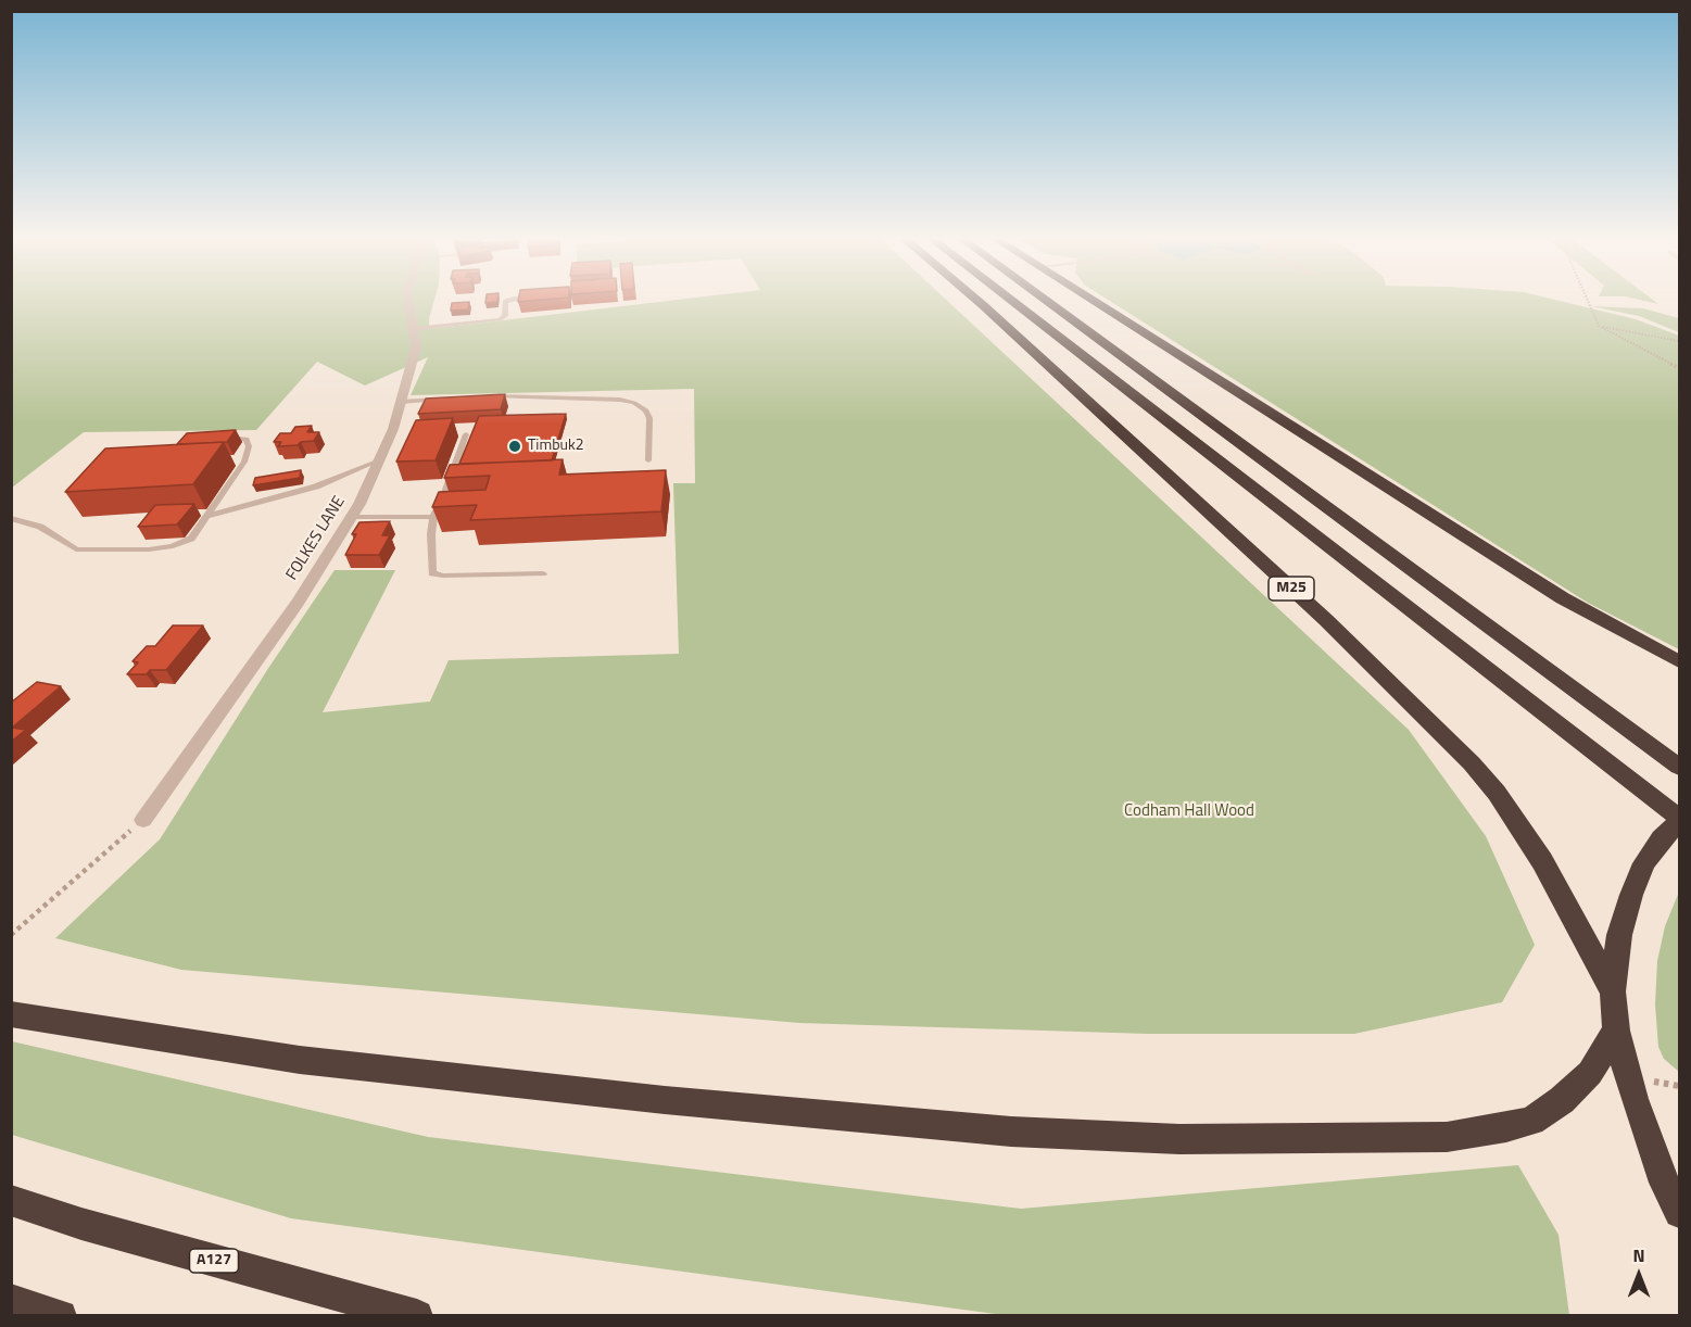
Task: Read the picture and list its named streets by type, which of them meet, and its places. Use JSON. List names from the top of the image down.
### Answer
{
  "streets": {
    "highway": ["M25", "A127"],
    "street": ["FOLKES LANE"]
  },
  "parks": ["Codham Hall Wood"],
  "places": ["Timbuk2"],
  "north": "top"
}
